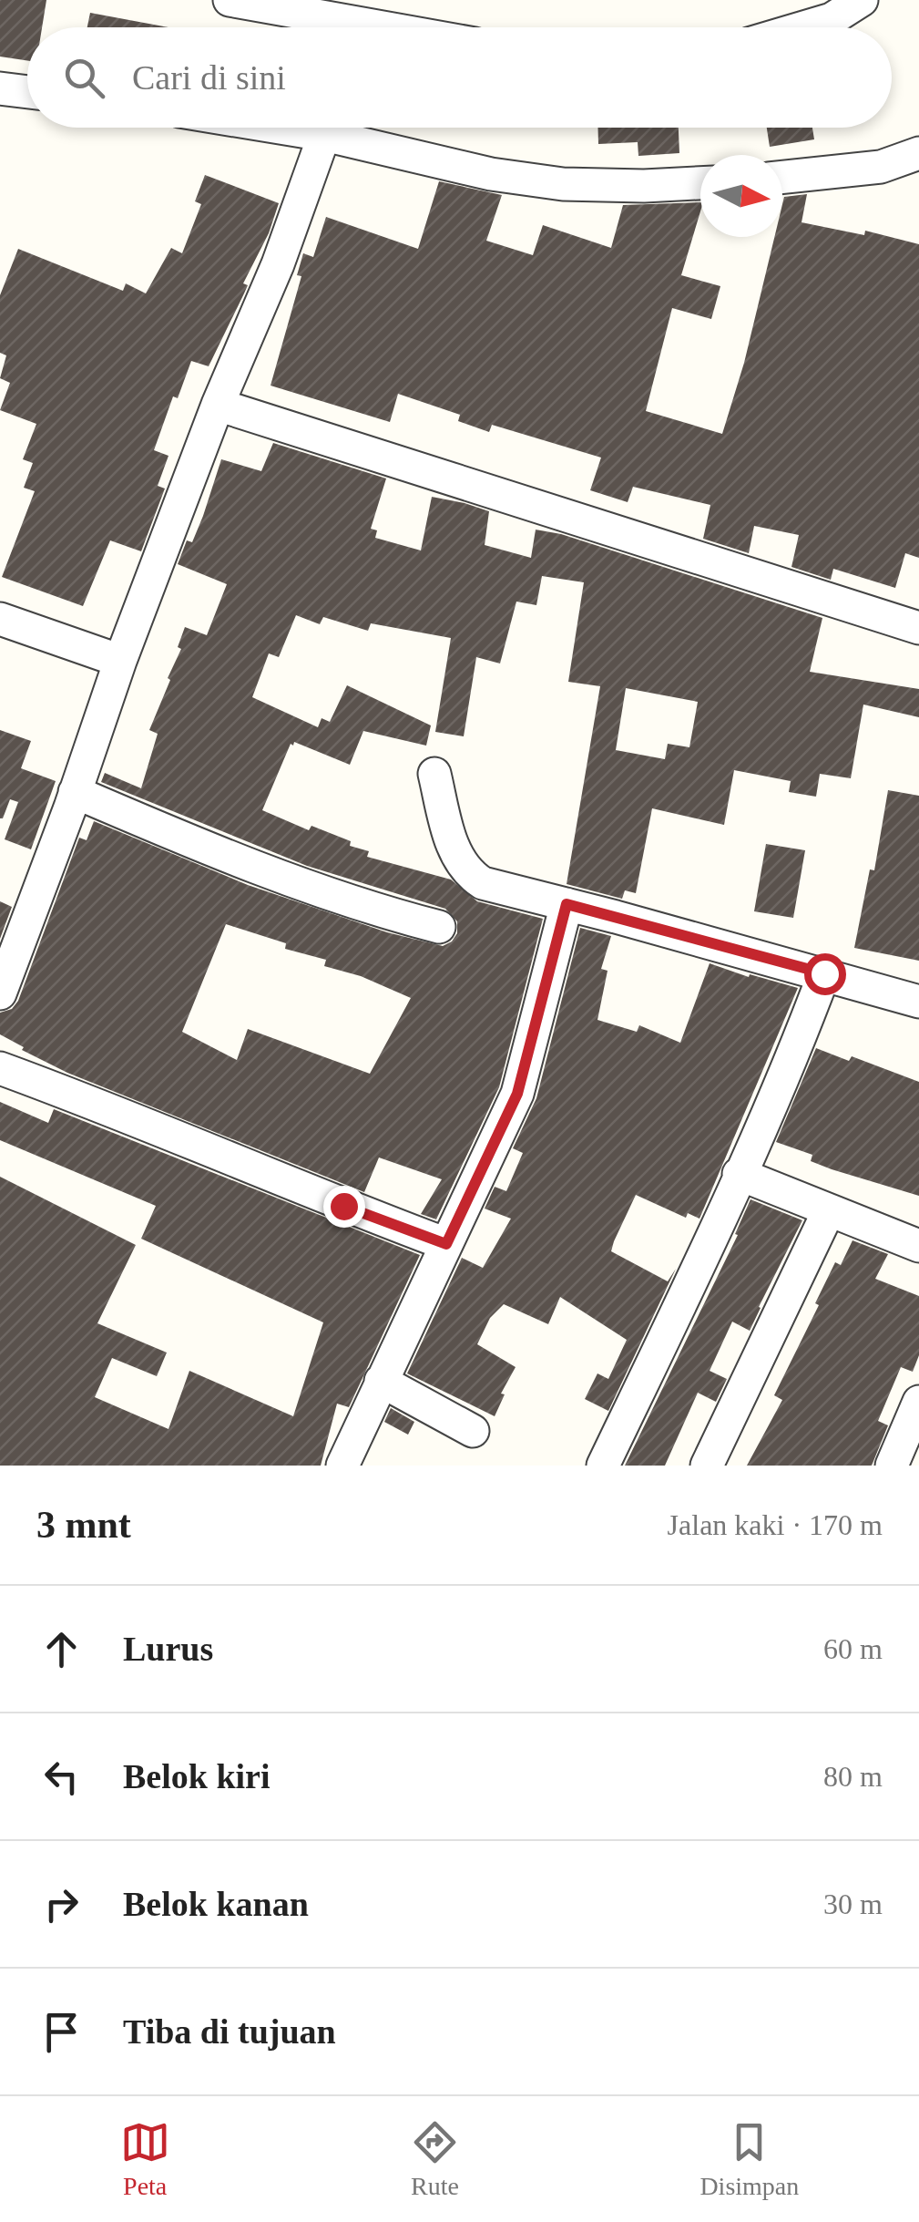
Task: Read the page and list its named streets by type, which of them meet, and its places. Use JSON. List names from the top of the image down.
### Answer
{
  "north": "right",
  "page": {
    "search": "Cari di sini",
    "heading": ["3 mnt", "Jalan kaki · 170 m"],
    "list": [
      ["Lurus", "60 m"],
      ["Belok kiri", "80 m"],
      ["Belok kanan", "30 m"],
      "Tiba di tujuan"
    ],
    "nav": ["Peta", "Rute", "Disimpan"]
  }
}
